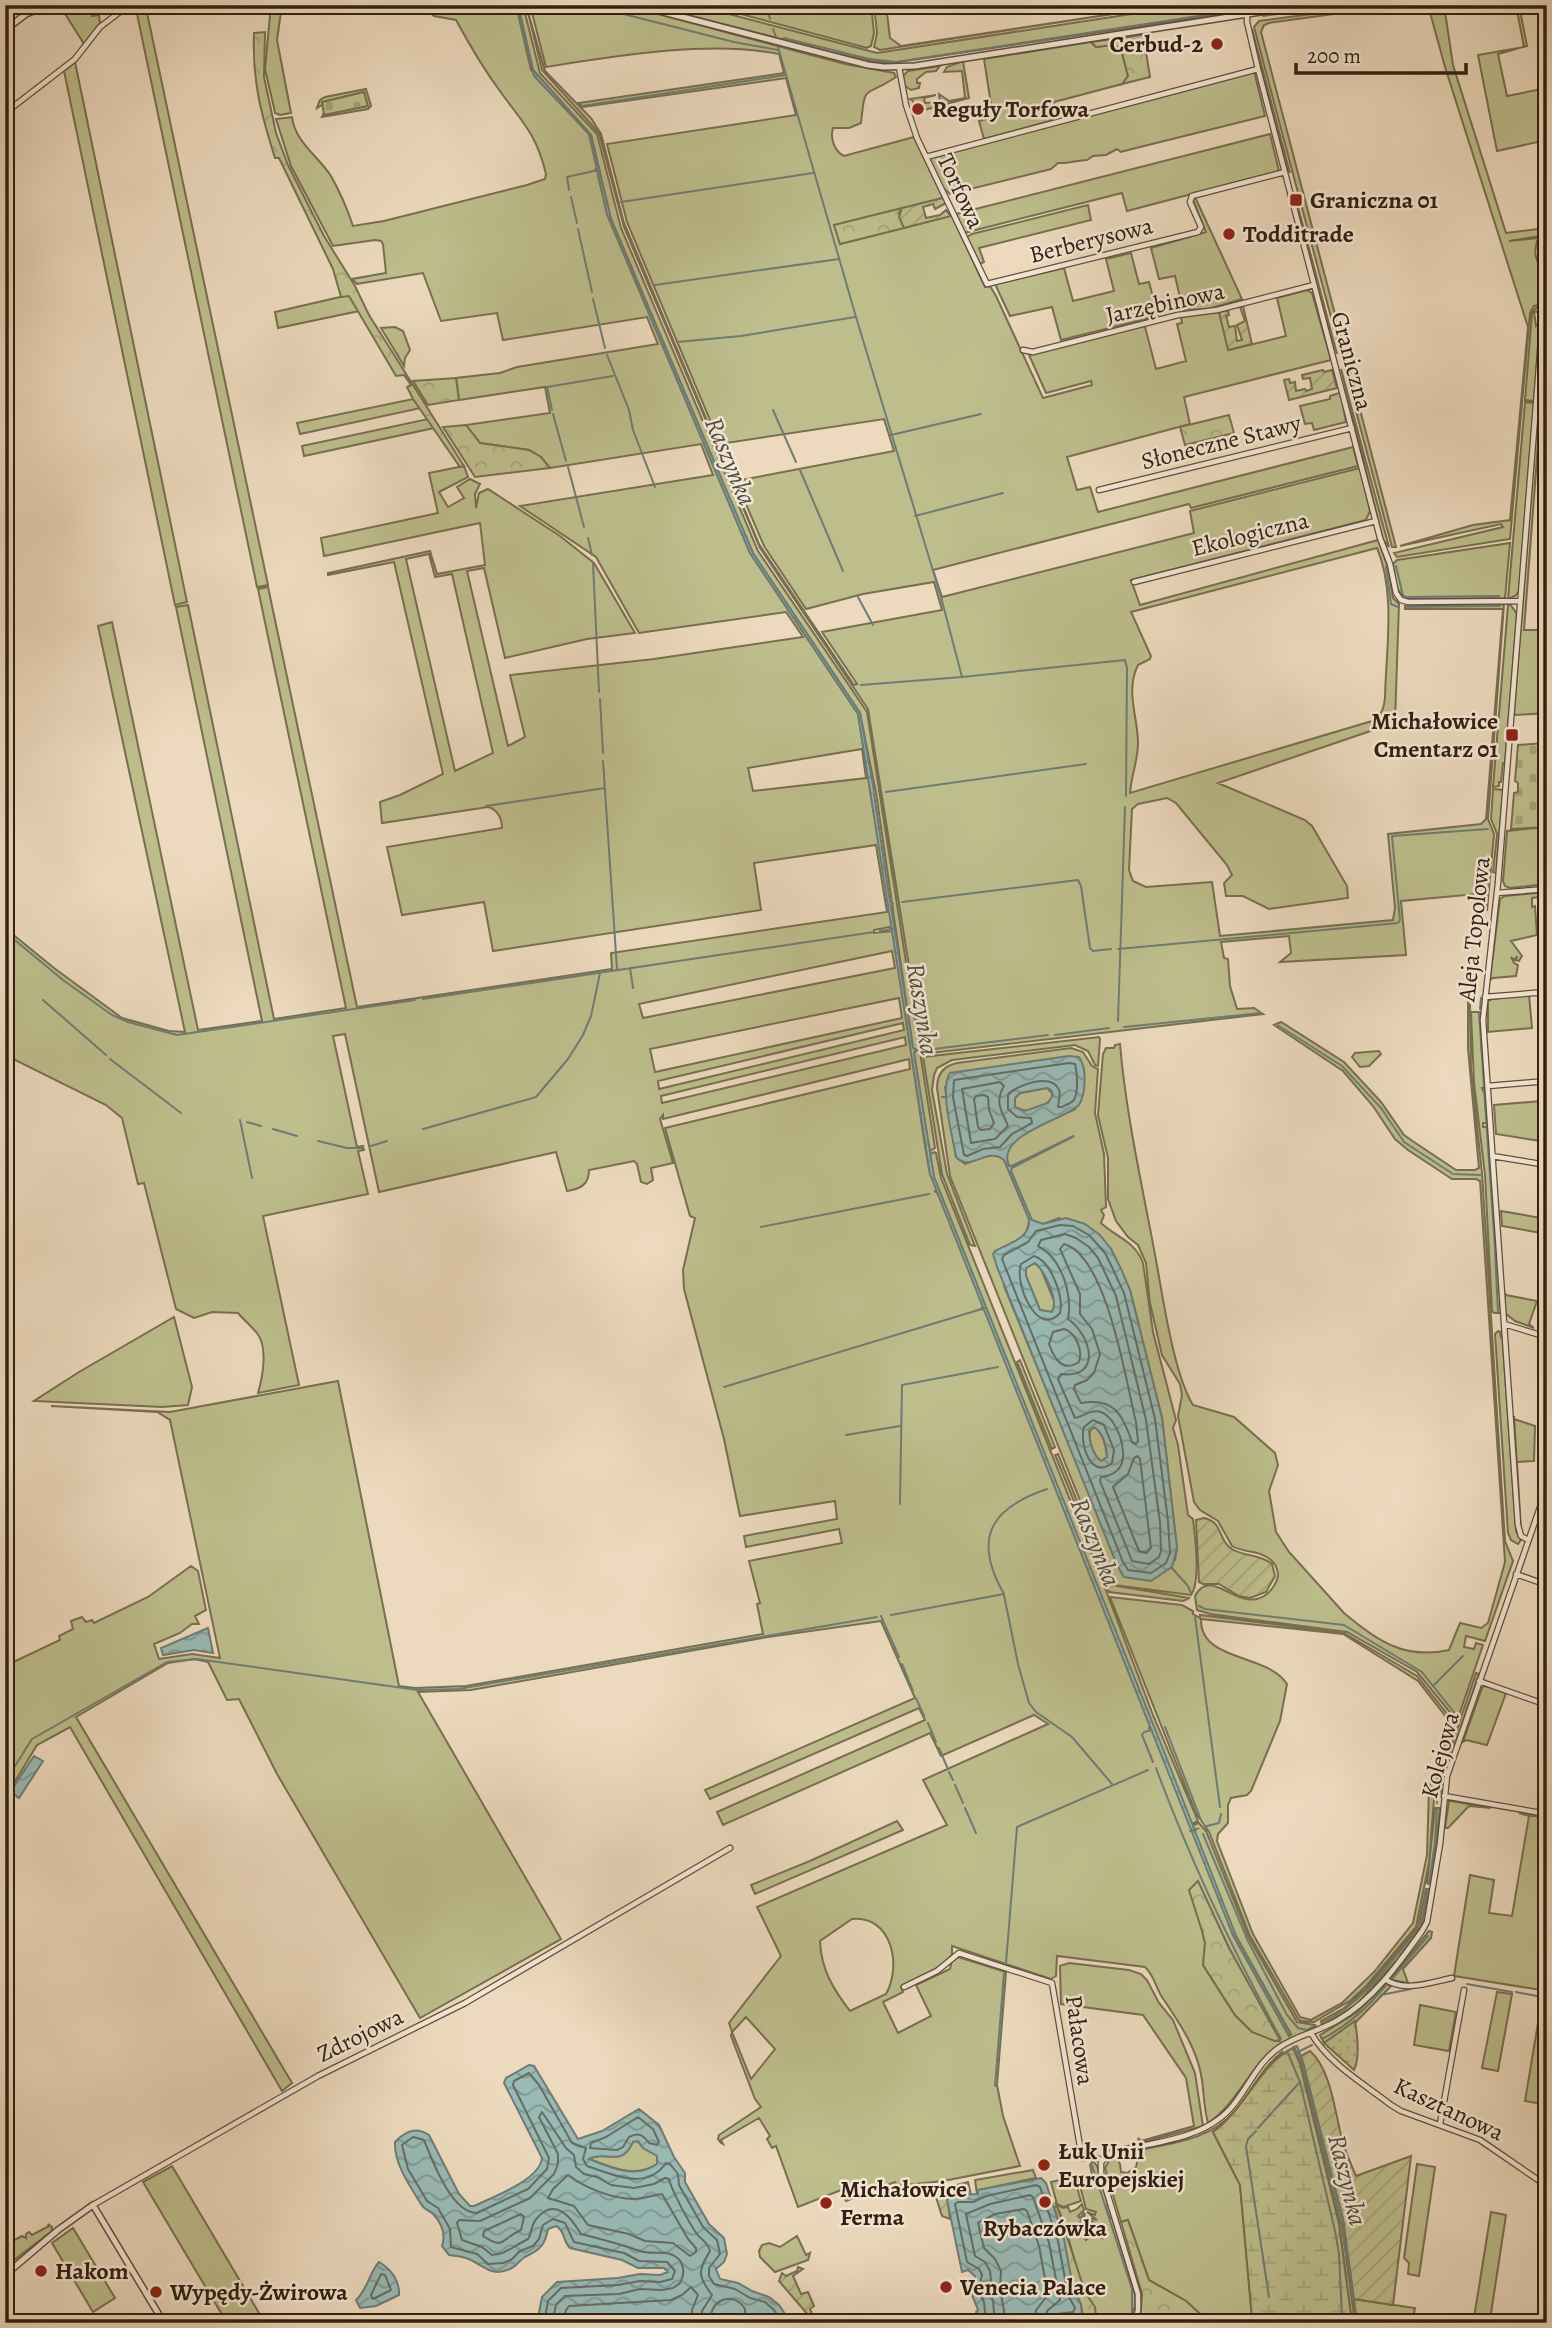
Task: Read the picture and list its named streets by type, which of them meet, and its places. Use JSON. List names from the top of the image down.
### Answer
{
  "streets": {
    "street": [
      "Torfowa",
      "Berberysowa",
      "Jarzębinowa",
      "Graniczna",
      "Słoneczne Stawy",
      "Ekologiczna",
      "Aleja Topolowa",
      "Kolejowa",
      "Zdrojowa",
      "Pałacowa",
      "Kasztanowa"
    ]
  },
  "crossings": [
    ["Torfowa", "Berberysowa"],
    ["Berberysowa", "Graniczna"],
    ["Jarzębinowa", "Graniczna"],
    ["Graniczna", "Słoneczne Stawy"],
    ["Graniczna", "Ekologiczna"],
    ["Graniczna", "Aleja Topolowa"],
    ["Aleja Topolowa", "Kolejowa"],
    ["Kolejowa", "Kasztanowa"]
  ],
  "water": ["Raszynka"],
  "places": {
    "other": [
      "Cerbud-2",
      "Reguły Torfowa",
      "Todditrade",
      "Łuk Unii Europejskiej",
      "Rybaczówka",
      "Michałowice Ferma",
      "Hakom",
      "Venecia Palace",
      "Wypędy-Żwirowa"
    ],
    "transit": ["Graniczna 01", "Michałowice Cmentarz 01"]
  },
  "scale_bar": "200 m"
}
